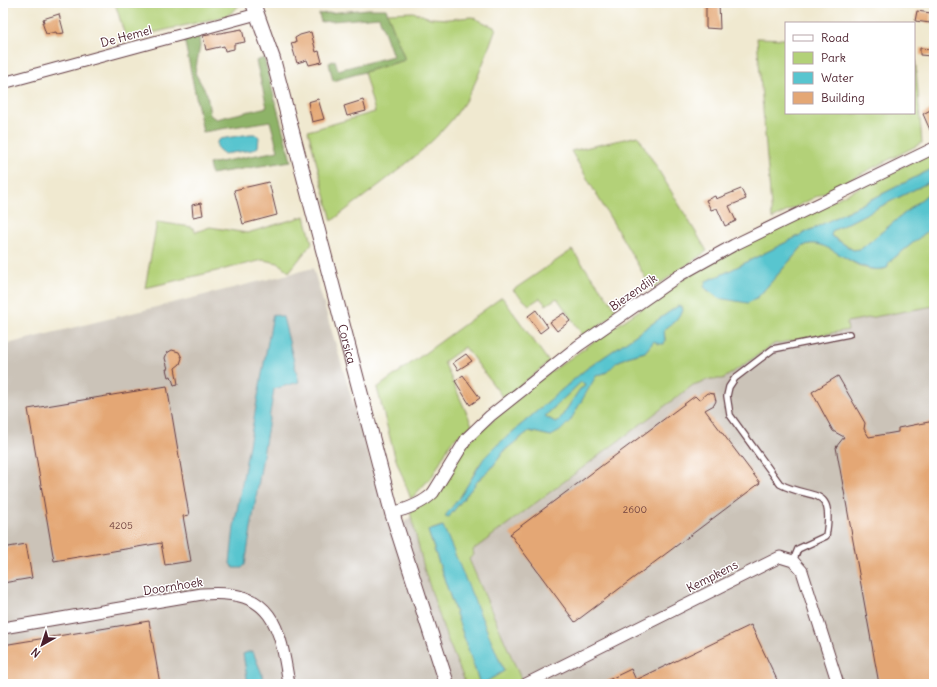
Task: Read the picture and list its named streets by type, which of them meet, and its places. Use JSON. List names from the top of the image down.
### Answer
{
  "streets": {
    "street": [
      "De Hemel",
      "Biezendijk",
      "Corsica",
      "Kempkens",
      "Doornhoek"
    ]
  },
  "crossings": [
    ["De Hemel", "Corsica"],
    ["Biezendijk", "Corsica"]
  ],
  "house_numbers": ["2600", "4205"],
  "legend": [
    "Road",
    "Park",
    "Water",
    "Building"
  ],
  "north": "bottom left"
}
